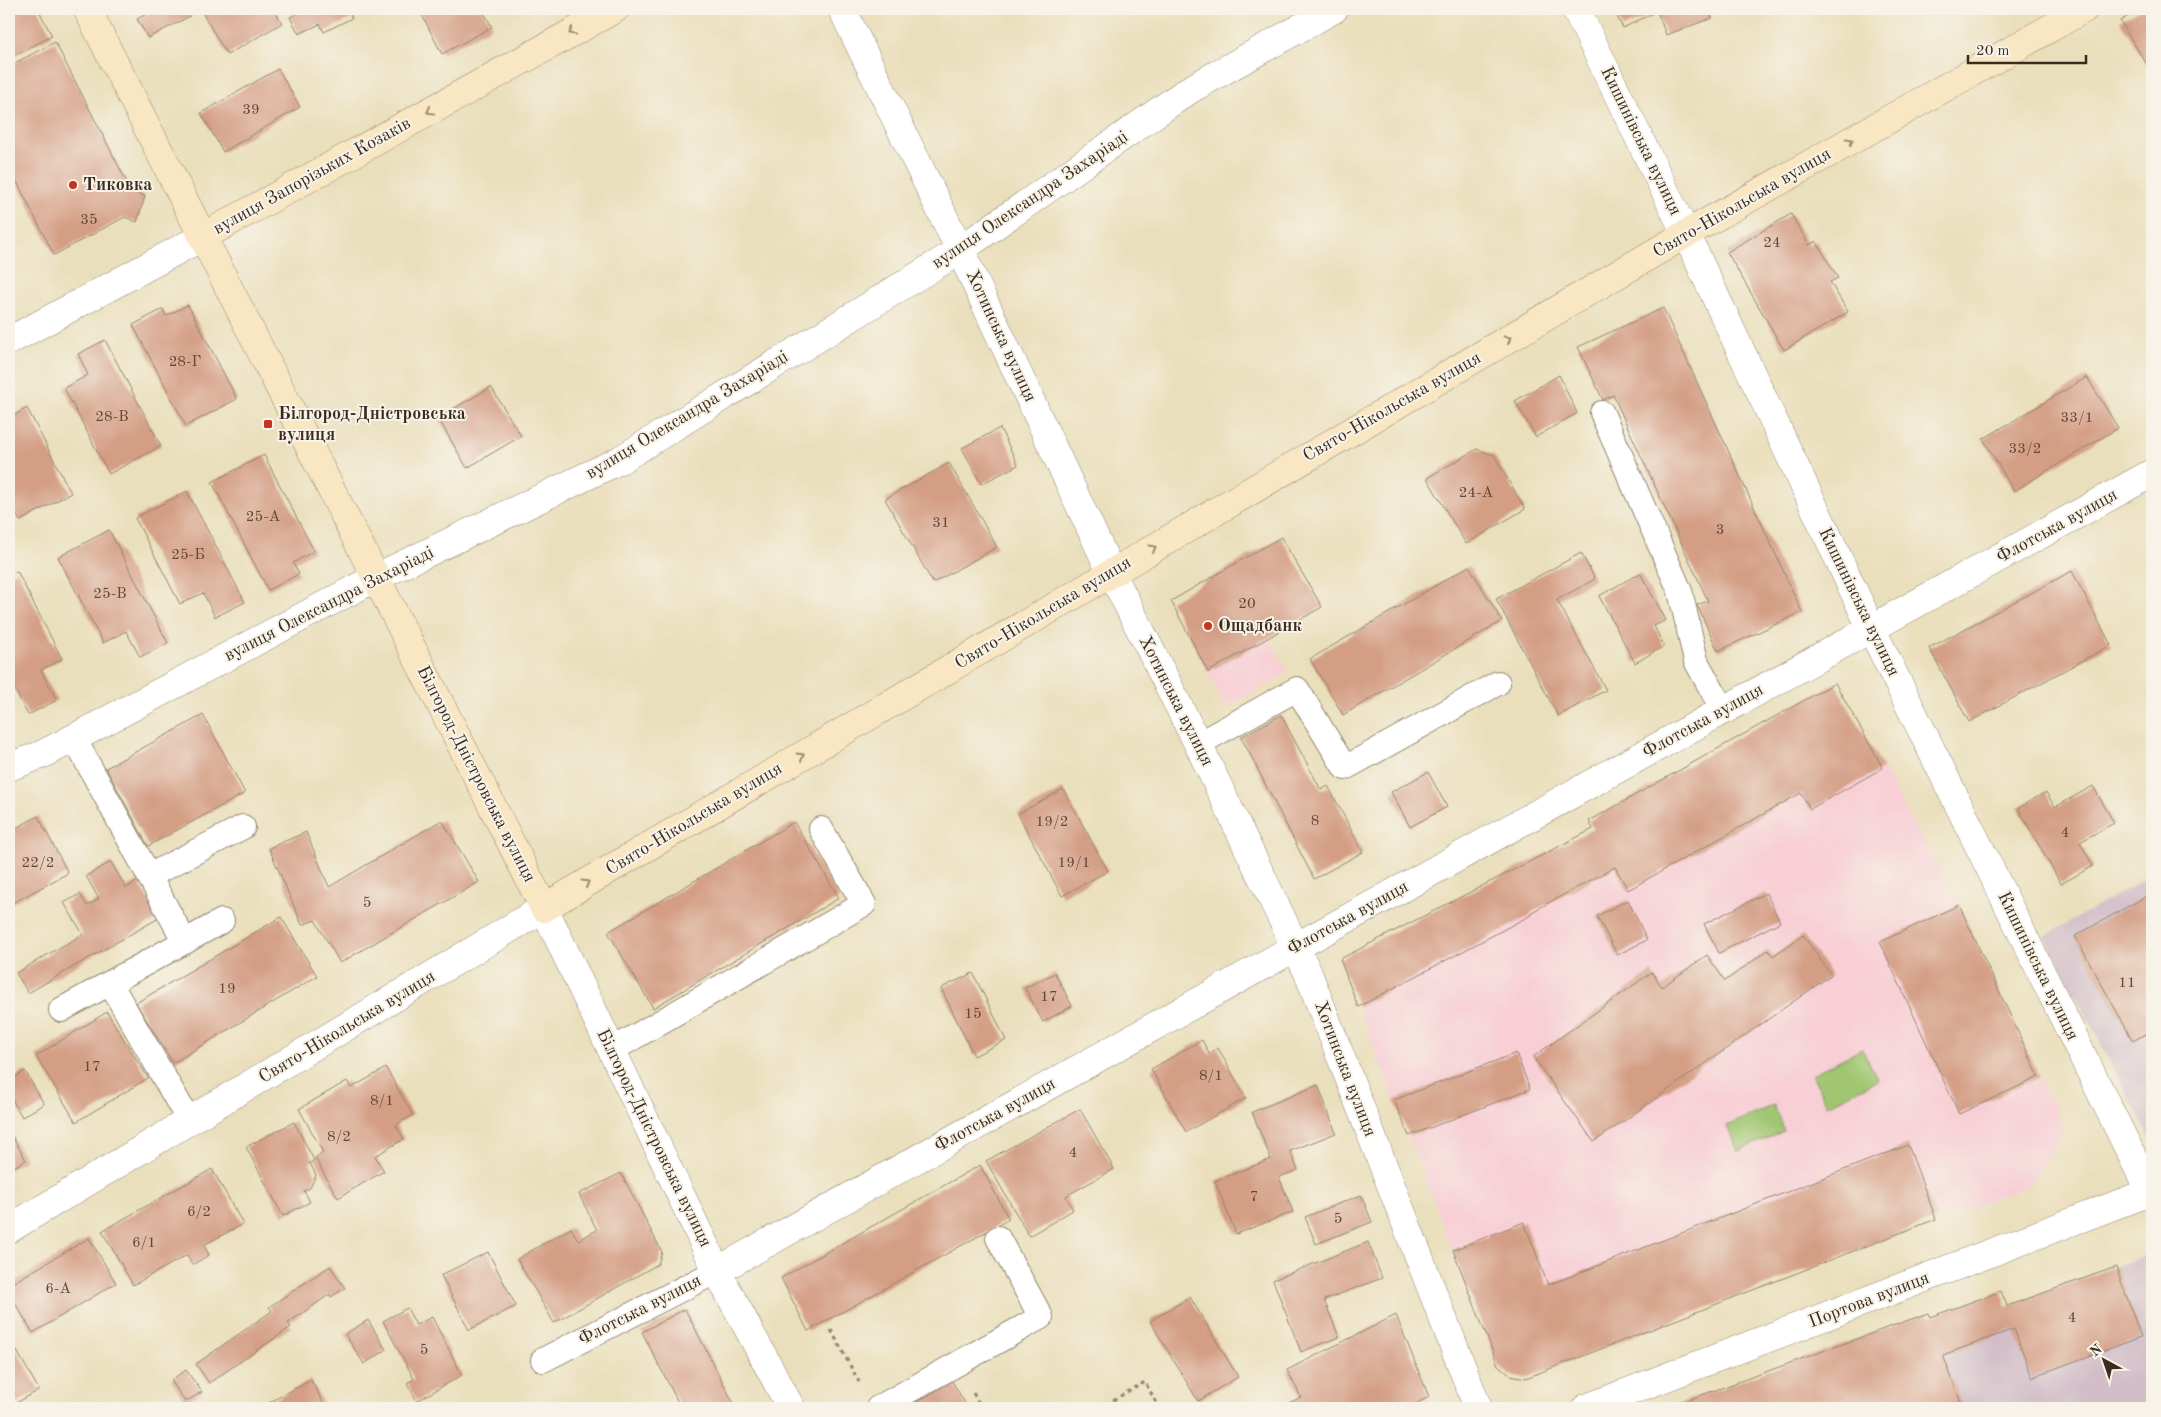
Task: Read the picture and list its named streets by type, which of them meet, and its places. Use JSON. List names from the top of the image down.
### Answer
{
  "streets": {
    "main road": ["вулиця Запорізьких Козаків", "Свято-Нікольська вулиця", "Білгород-Дністровська вулиця"],
    "street": [
      "Кишинівська вулиця",
      "вулиця Олександра Захаріаді",
      "Хотинська вулиця",
      "Флотська вулиця",
      "Портова вулиця"
    ]
  },
  "crossings": [
    ["Кишинівська вулиця", "Свято-Нікольська вулиця"],
    ["Кишинівська вулиця", "Флотська вулиця"],
    ["Кишинівська вулиця", "Портова вулиця"],
    ["вулиця Запорізьких Козаків", "Білгород-Дністровська вулиця"],
    ["вулиця Олександра Захаріаді", "Хотинська вулиця"],
    ["вулиця Олександра Захаріаді", "Білгород-Дністровська вулиця"],
    ["Свято-Нікольська вулиця", "Хотинська вулиця"],
    ["Свято-Нікольська вулиця", "Білгород-Дністровська вулиця"],
    ["Хотинська вулиця", "Флотська вулиця"],
    ["Флотська вулиця", "Білгород-Дністровська вулиця"]
  ],
  "one_way": ["вулиця Запорізьких Козаків", "Свято-Нікольська вулиця"],
  "places": {
    "other": ["Тиковка", "Ощадбанк"],
    "transit": ["Білгород-Дністровська вулиця"]
  },
  "house_numbers": [
    "39",
    "35",
    "24",
    "28-Г",
    "28-В",
    "33/1",
    "33/2",
    "24-А",
    "25-А",
    "31",
    "3",
    "25-Б",
    "25-В",
    "20",
    "8",
    "19/2",
    "4",
    "22/2",
    "19/1",
    "5",
    "11",
    "19",
    "17",
    "15",
    "17",
    "8/1",
    "8/1",
    "8/2",
    "4",
    "7",
    "6/2",
    "5",
    "6/1",
    "6-А",
    "4",
    "5"
  ],
  "scale_bar": "20 m",
  "north": "top left"
}
